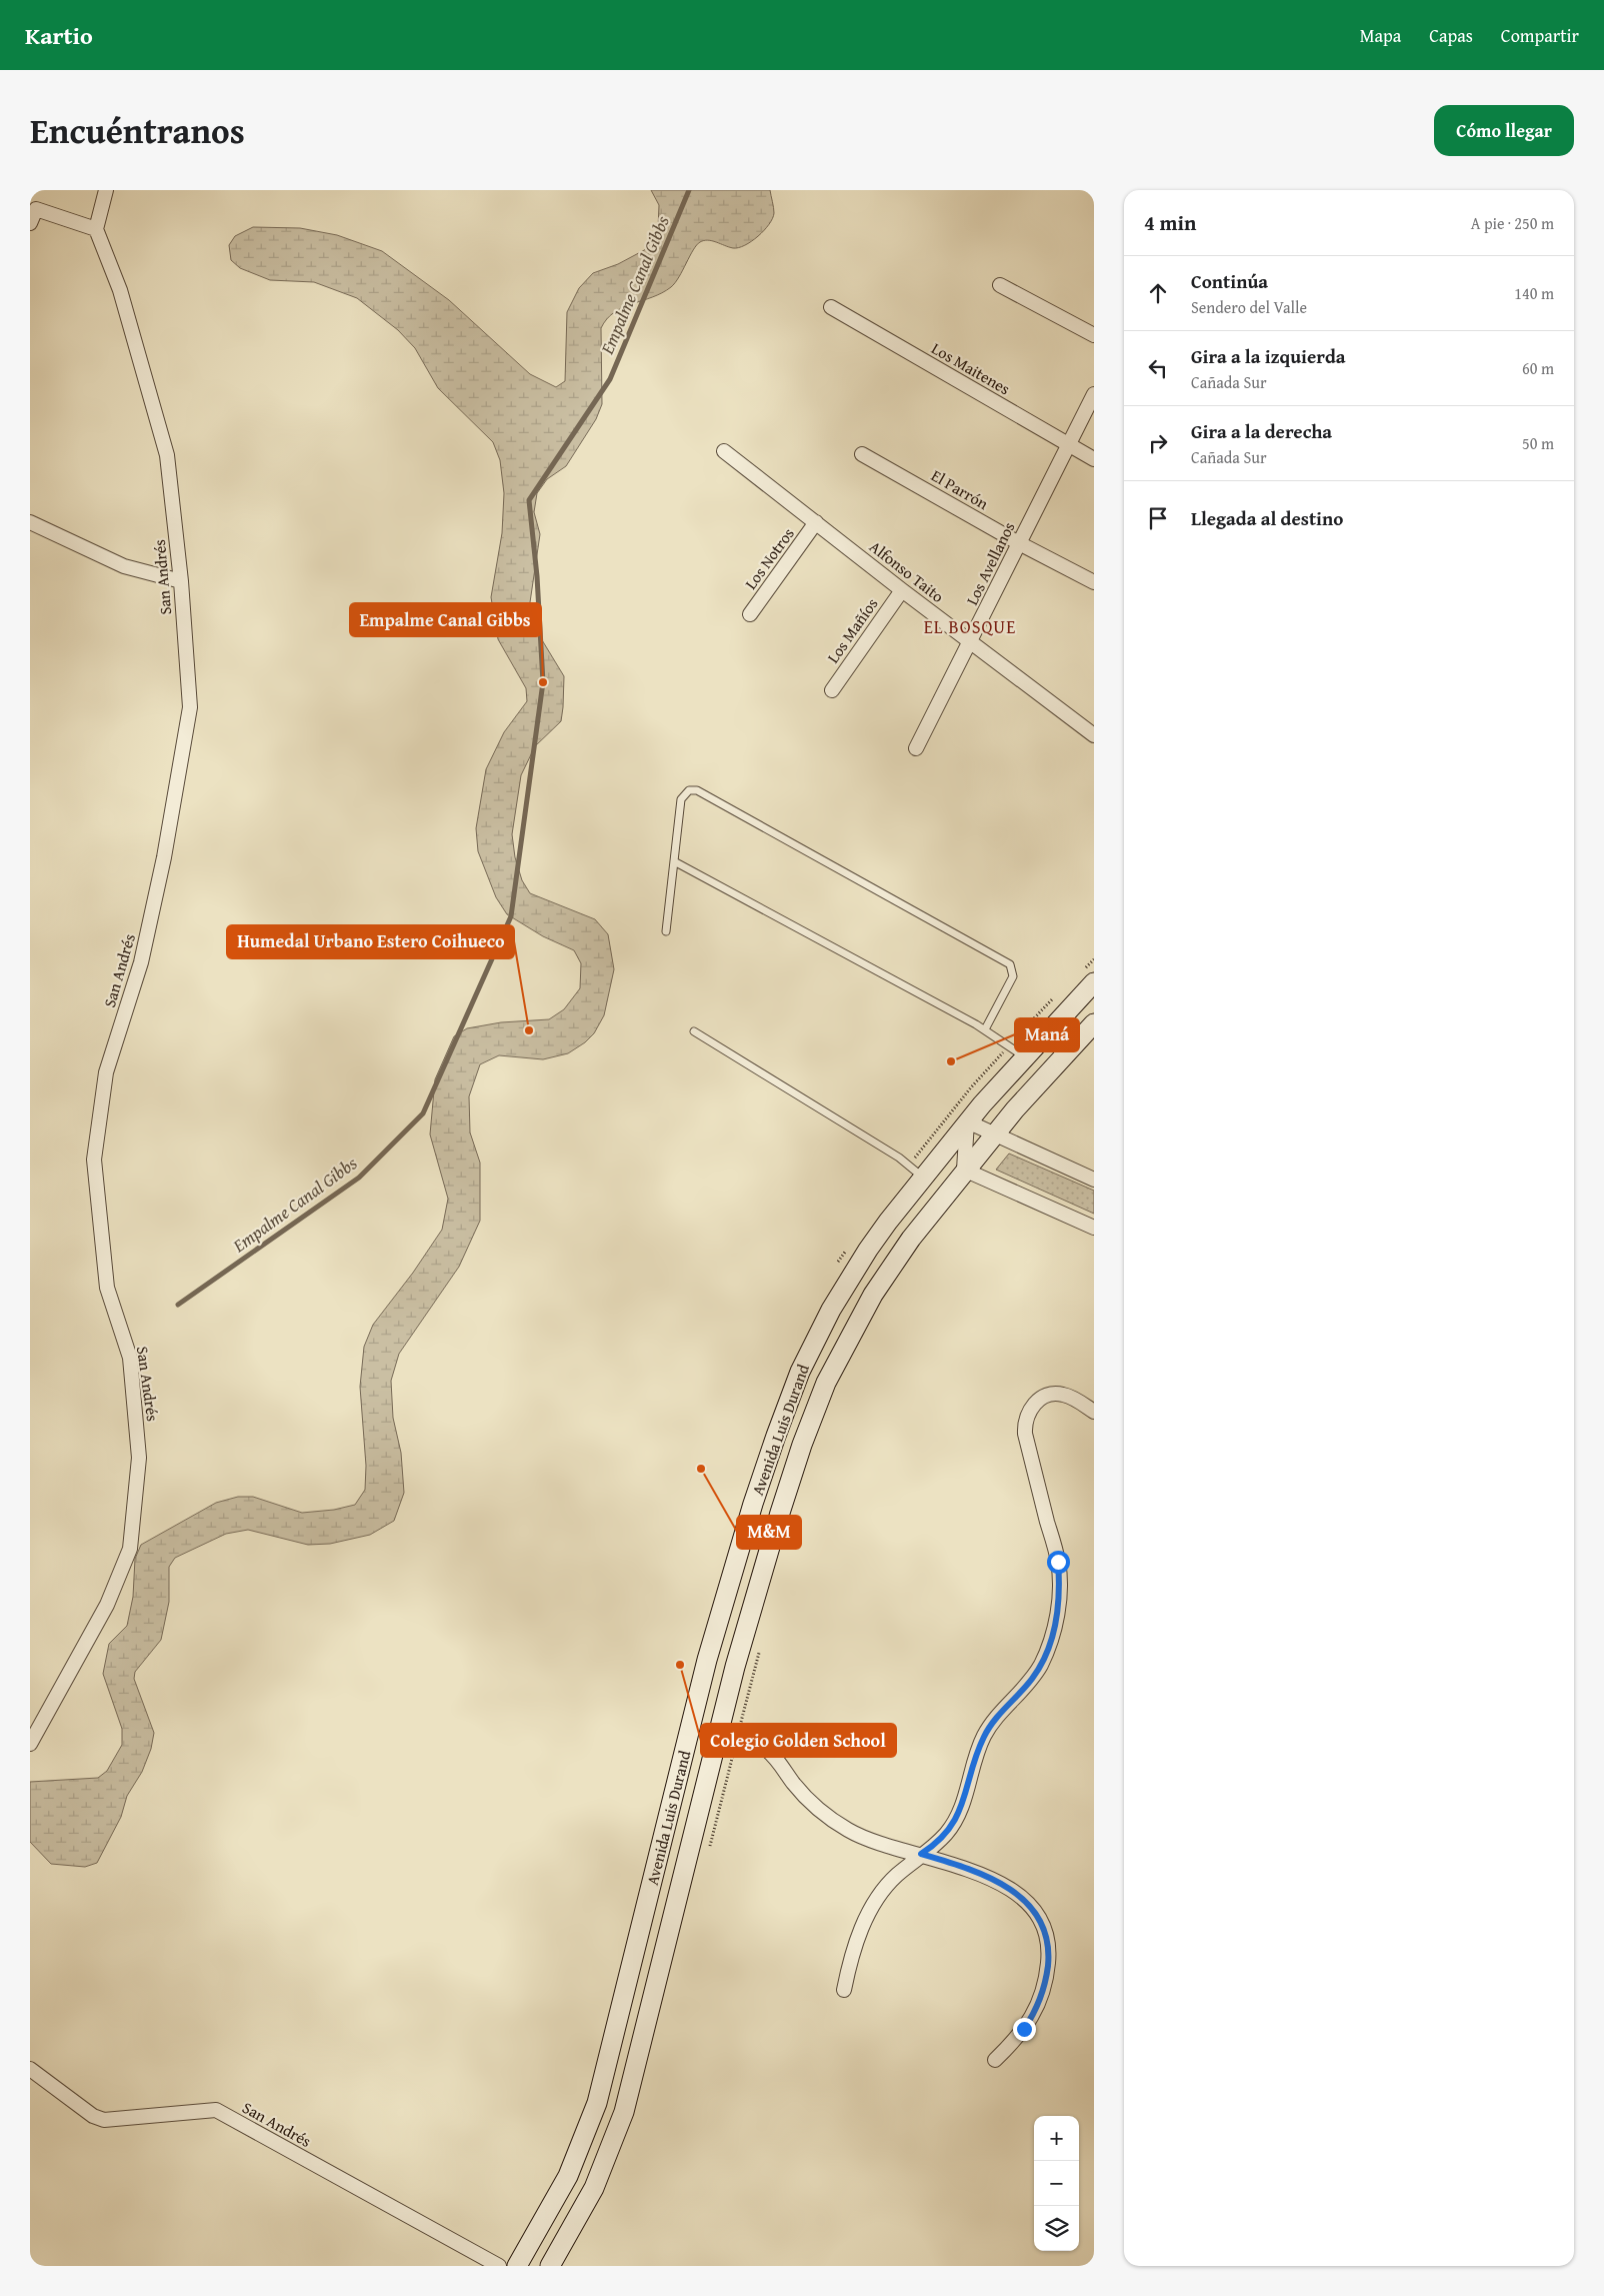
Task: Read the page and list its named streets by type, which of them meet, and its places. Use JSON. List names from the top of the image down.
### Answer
{
  "streets": {
    "street": [
      "Los Maitenes",
      "El Parrón",
      "Los Notros",
      "Los Avellanos",
      "Alfonso Taito",
      "San Andrés",
      "Los Mañíos",
      "Avenida Luis Durand"
    ]
  },
  "crossings": [
    ["Los Maitenes", "Los Avellanos"],
    ["El Parrón", "Los Avellanos"],
    ["Los Notros", "Alfonso Taito"],
    ["Los Avellanos", "Alfonso Taito"],
    ["Alfonso Taito", "Los Mañíos"]
  ],
  "districts": ["EL BOSQUE"],
  "water": ["Empalme Canal Gibbs"],
  "places": [
    "Empalme Canal Gibbs",
    "Humedal Urbano Estero Coihueco",
    "Maná",
    "M&M",
    "Colegio Golden School"
  ],
  "page": {
    "header": "Kartio",
    "nav": ["Mapa", "Capas", "Compartir"],
    "title": "Encuéntranos",
    "buttons": "Cómo llegar",
    "heading": ["4 min", "A pie · 250 m"],
    "list": [
      ["Continúa", "Sendero del Valle", "140 m"],
      ["Gira a la izquierda", "Cañada Sur", "60 m"],
      ["Gira a la derecha", "Cañada Sur", "50 m"],
      "Llegada al destino"
    ],
    "map_buttons": ["+", "−"]
  }
}
